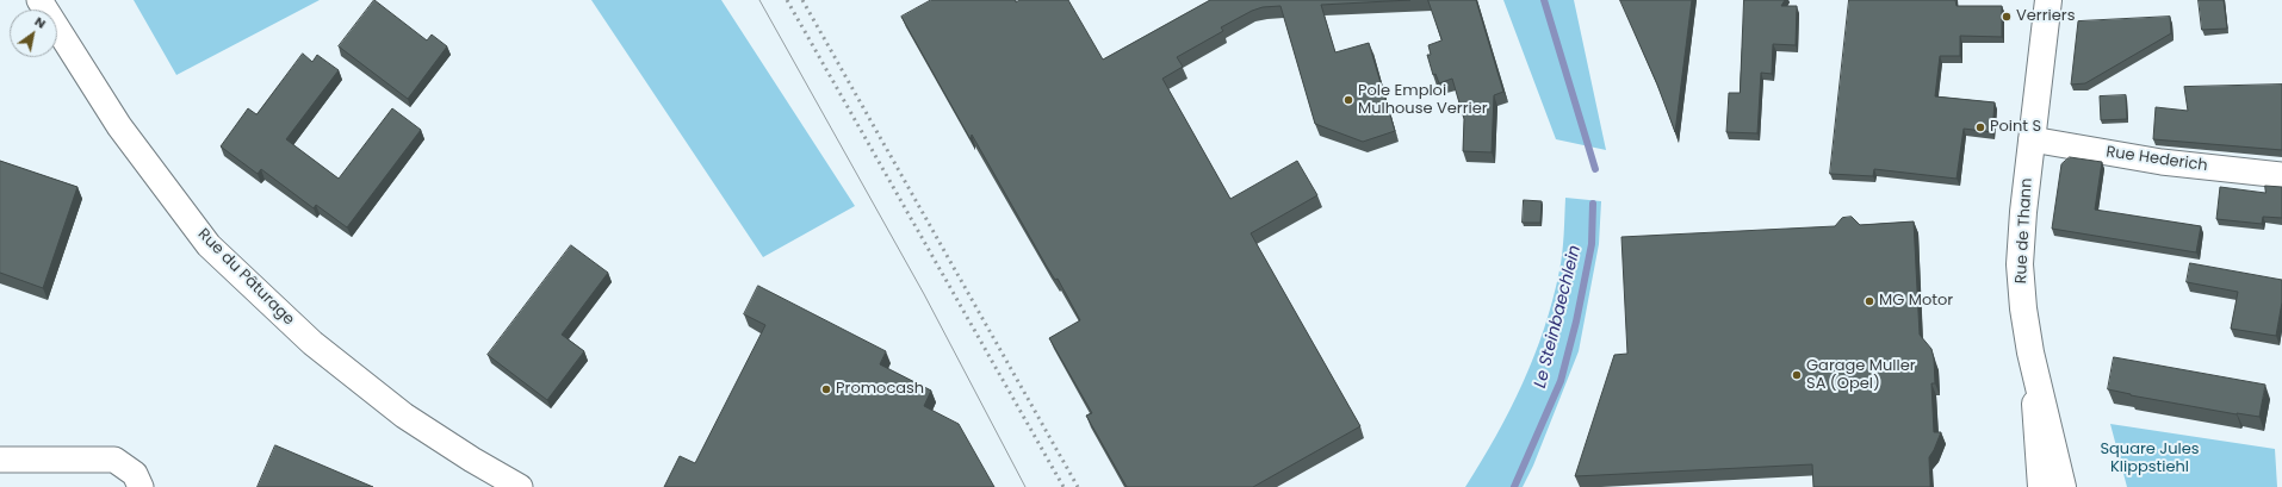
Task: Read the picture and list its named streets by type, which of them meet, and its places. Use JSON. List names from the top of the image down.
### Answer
{
  "streets": {
    "main road": ["Rue de Thann"],
    "street": ["Rue Hederich", "Rue du Pâturage"]
  },
  "crossings": [
    ["Rue Hederich", "Rue de Thann"]
  ],
  "water": ["Le Steinbaechlein"],
  "parks": ["Square Jules Klippstiehl"],
  "places": [
    "Verriers",
    "Pole Emploi Mulhouse Verrier",
    "Point S",
    "MG Motor",
    "Garage Muller SA (Opel)",
    "Promocash"
  ],
  "north": "top right"
}
